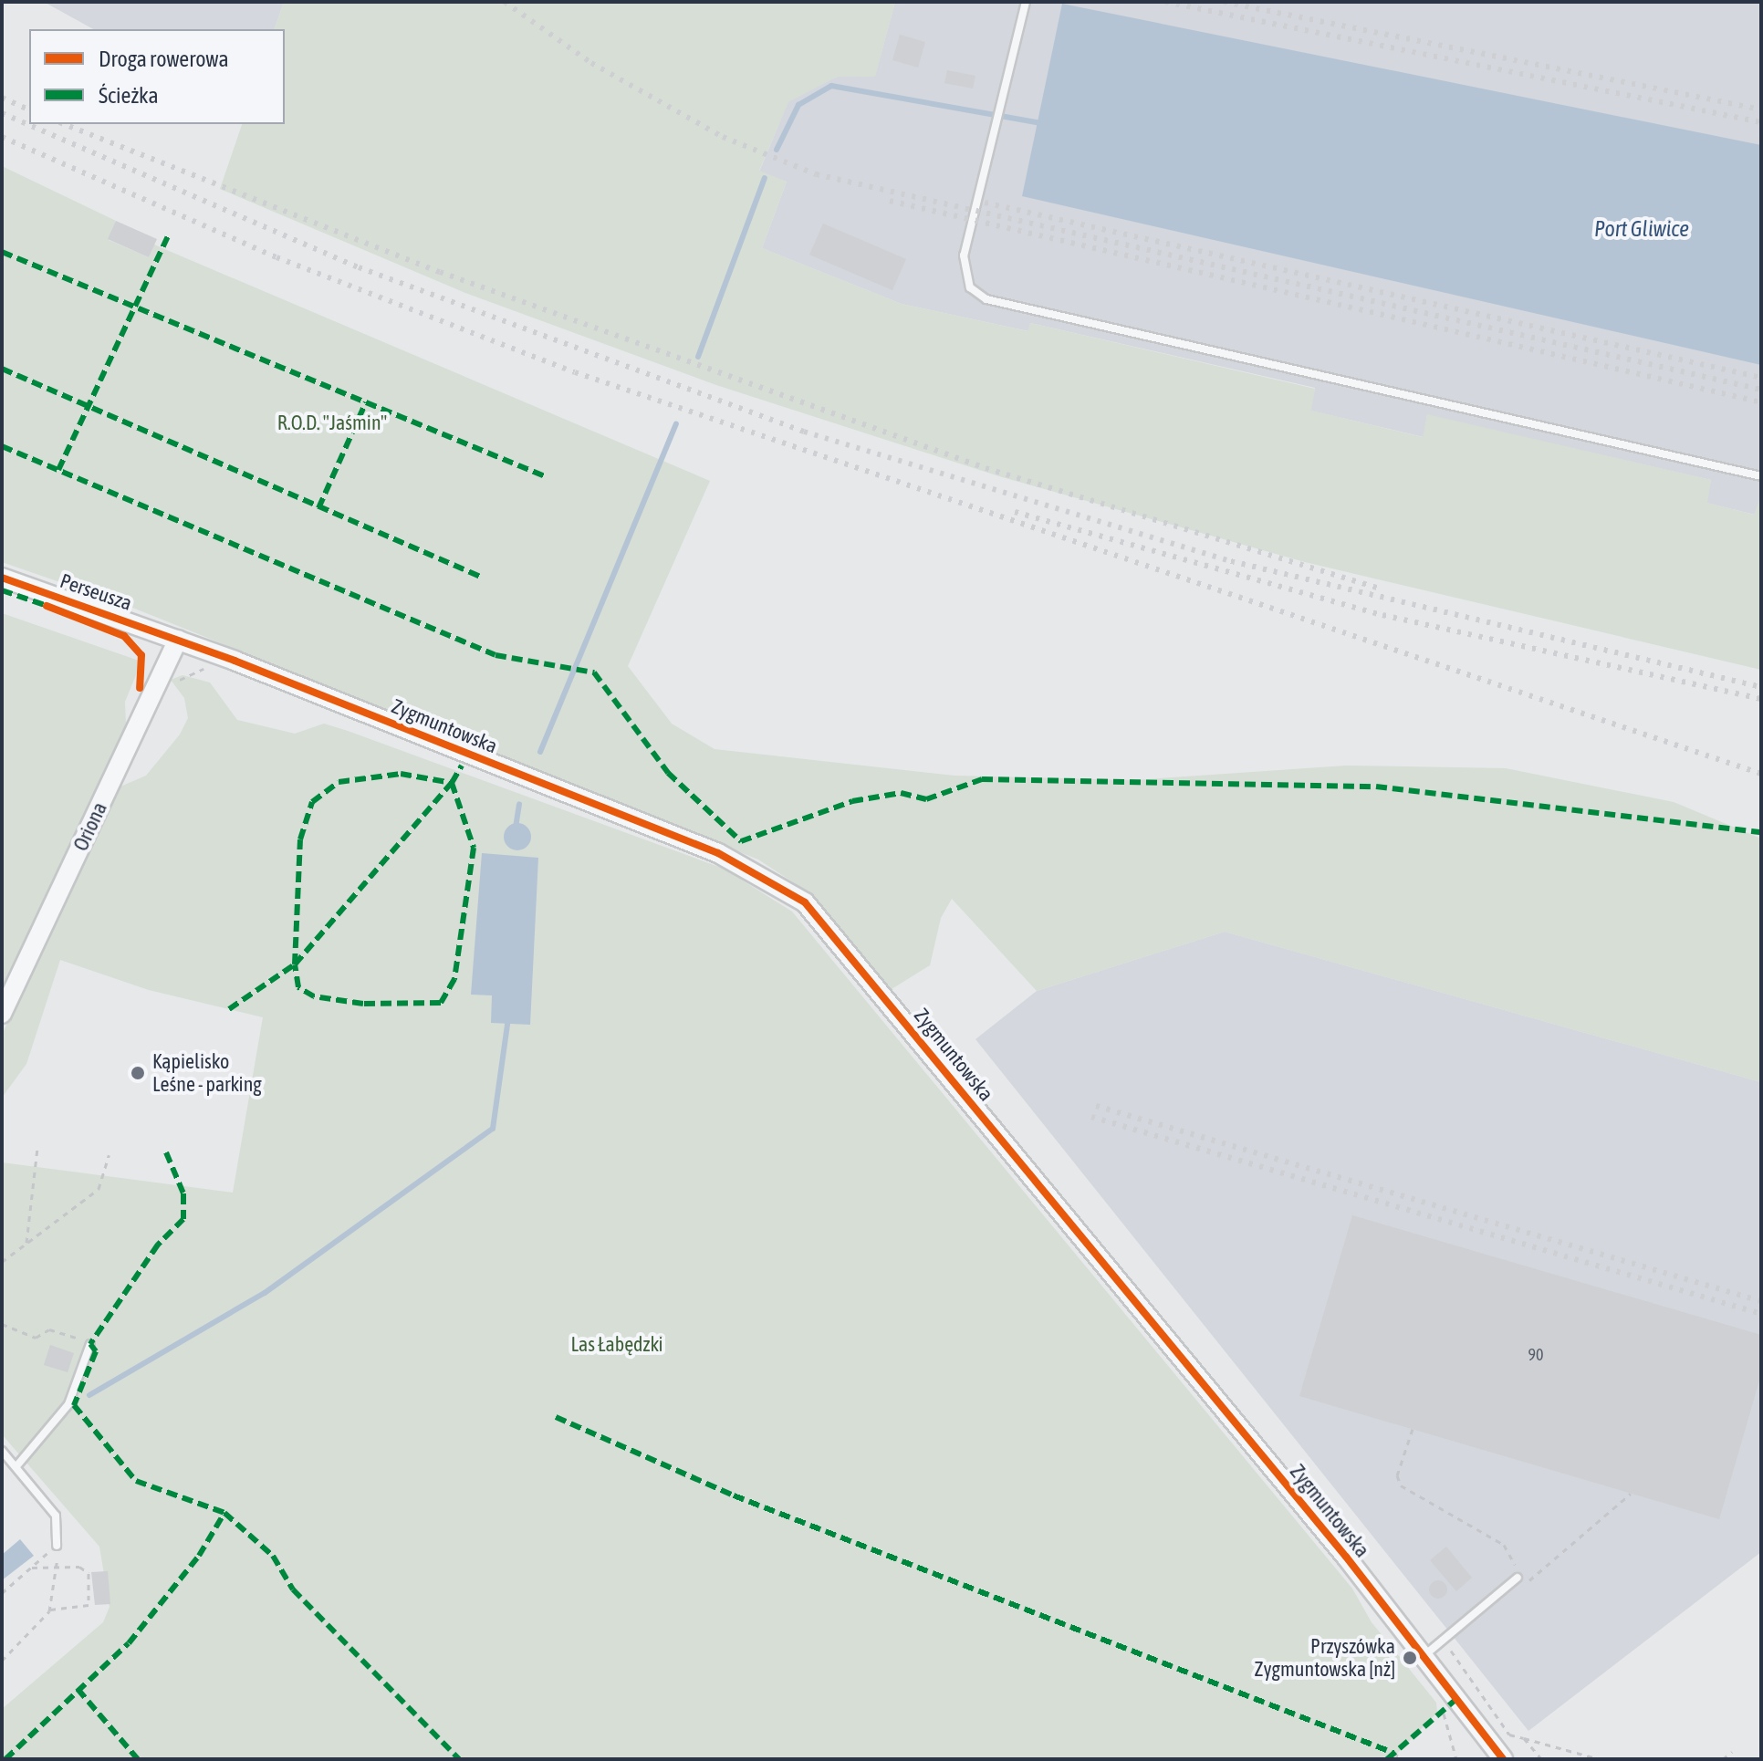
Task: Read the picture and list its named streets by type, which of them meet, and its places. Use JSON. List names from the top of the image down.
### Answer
{
  "streets": {
    "street": ["Perseusza", "Zygmuntowska", "Oriona"]
  },
  "crossings": [
    ["Perseusza", "Zygmuntowska"],
    ["Perseusza", "Oriona"],
    ["Zygmuntowska", "Oriona"]
  ],
  "water": ["Port Gliwice"],
  "parks": ["R.O.D. \"Jaśmin\"", "Las Łabędzki"],
  "places": ["Kąpielisko Leśne - parking", "Przyszówka Zygmuntowska [nż]"],
  "house_numbers": ["90"],
  "legend": ["Droga rowerowa", "Ścieżka"]
}
